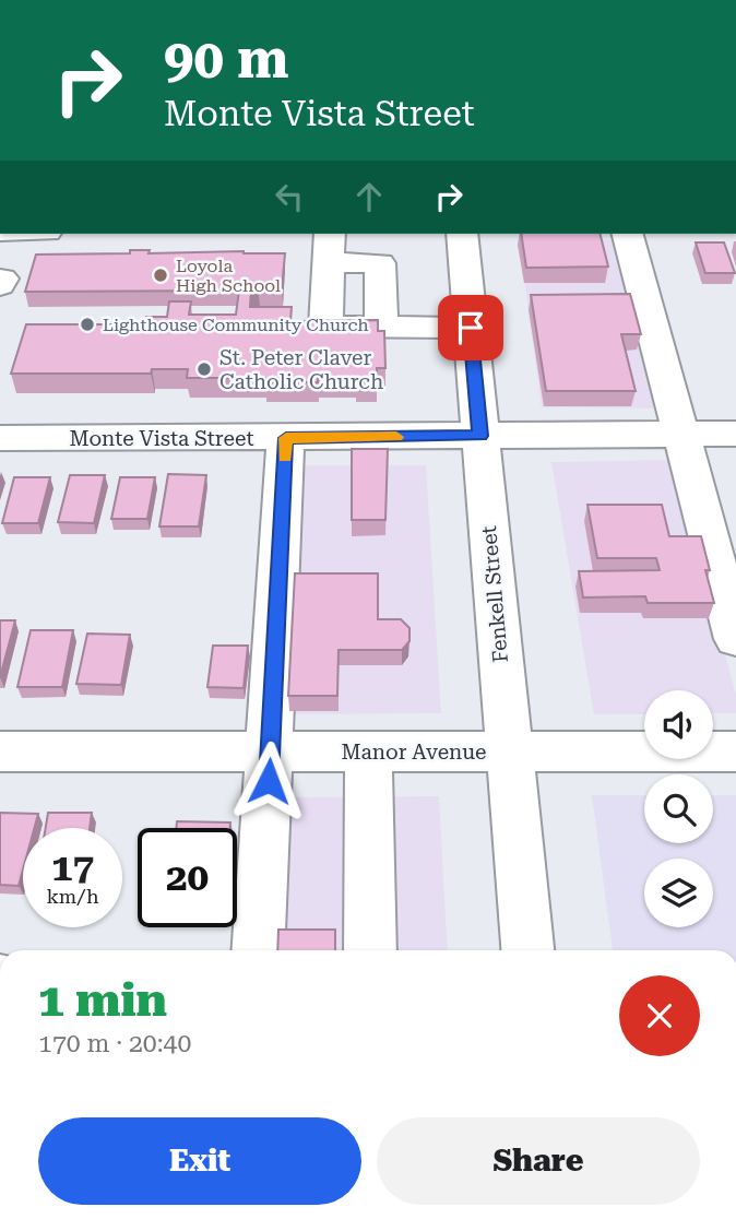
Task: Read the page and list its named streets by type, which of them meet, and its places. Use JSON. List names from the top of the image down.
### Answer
{
  "streets": {
    "street": ["Monte Vista Street", "Fenkell Street", "Manor Avenue"]
  },
  "crossings": [
    ["Monte Vista Street", "Fenkell Street"],
    ["Fenkell Street", "Manor Avenue"]
  ],
  "places": ["Loyola High School", "Lighthouse Community Church", "St. Peter Claver Catholic Church"],
  "page": {
    "turn": ["90 m", "Monte Vista Street"],
    "speed": "17 km/h",
    "limit": "20",
    "heading": ["1 min", "170 m · 20:40"],
    "buttons": ["Exit", "Share"]
  }
}
